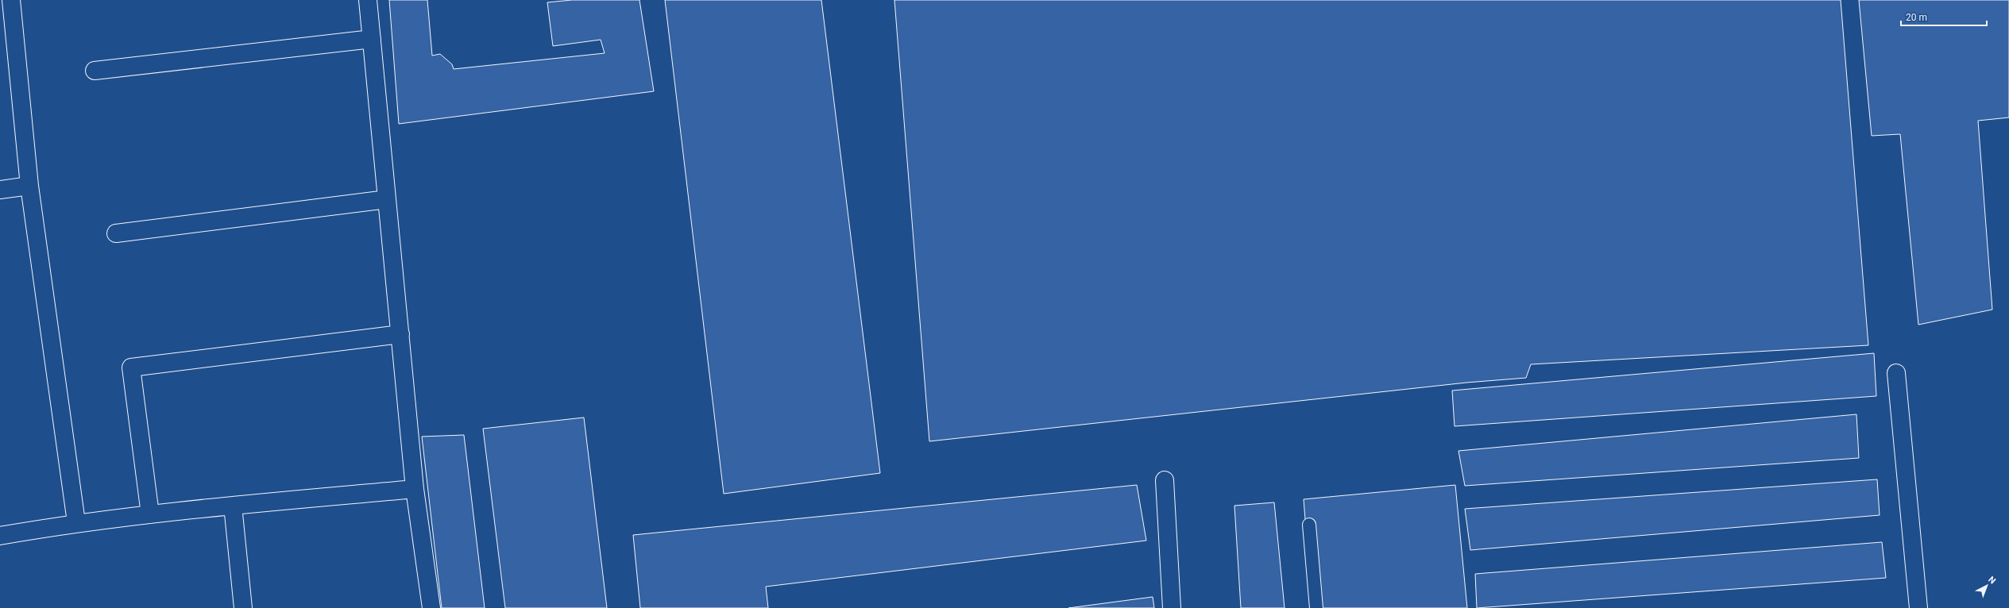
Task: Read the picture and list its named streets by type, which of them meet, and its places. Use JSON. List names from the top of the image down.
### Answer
{
  "scale_bar": "20 m",
  "north": "top right"
}
